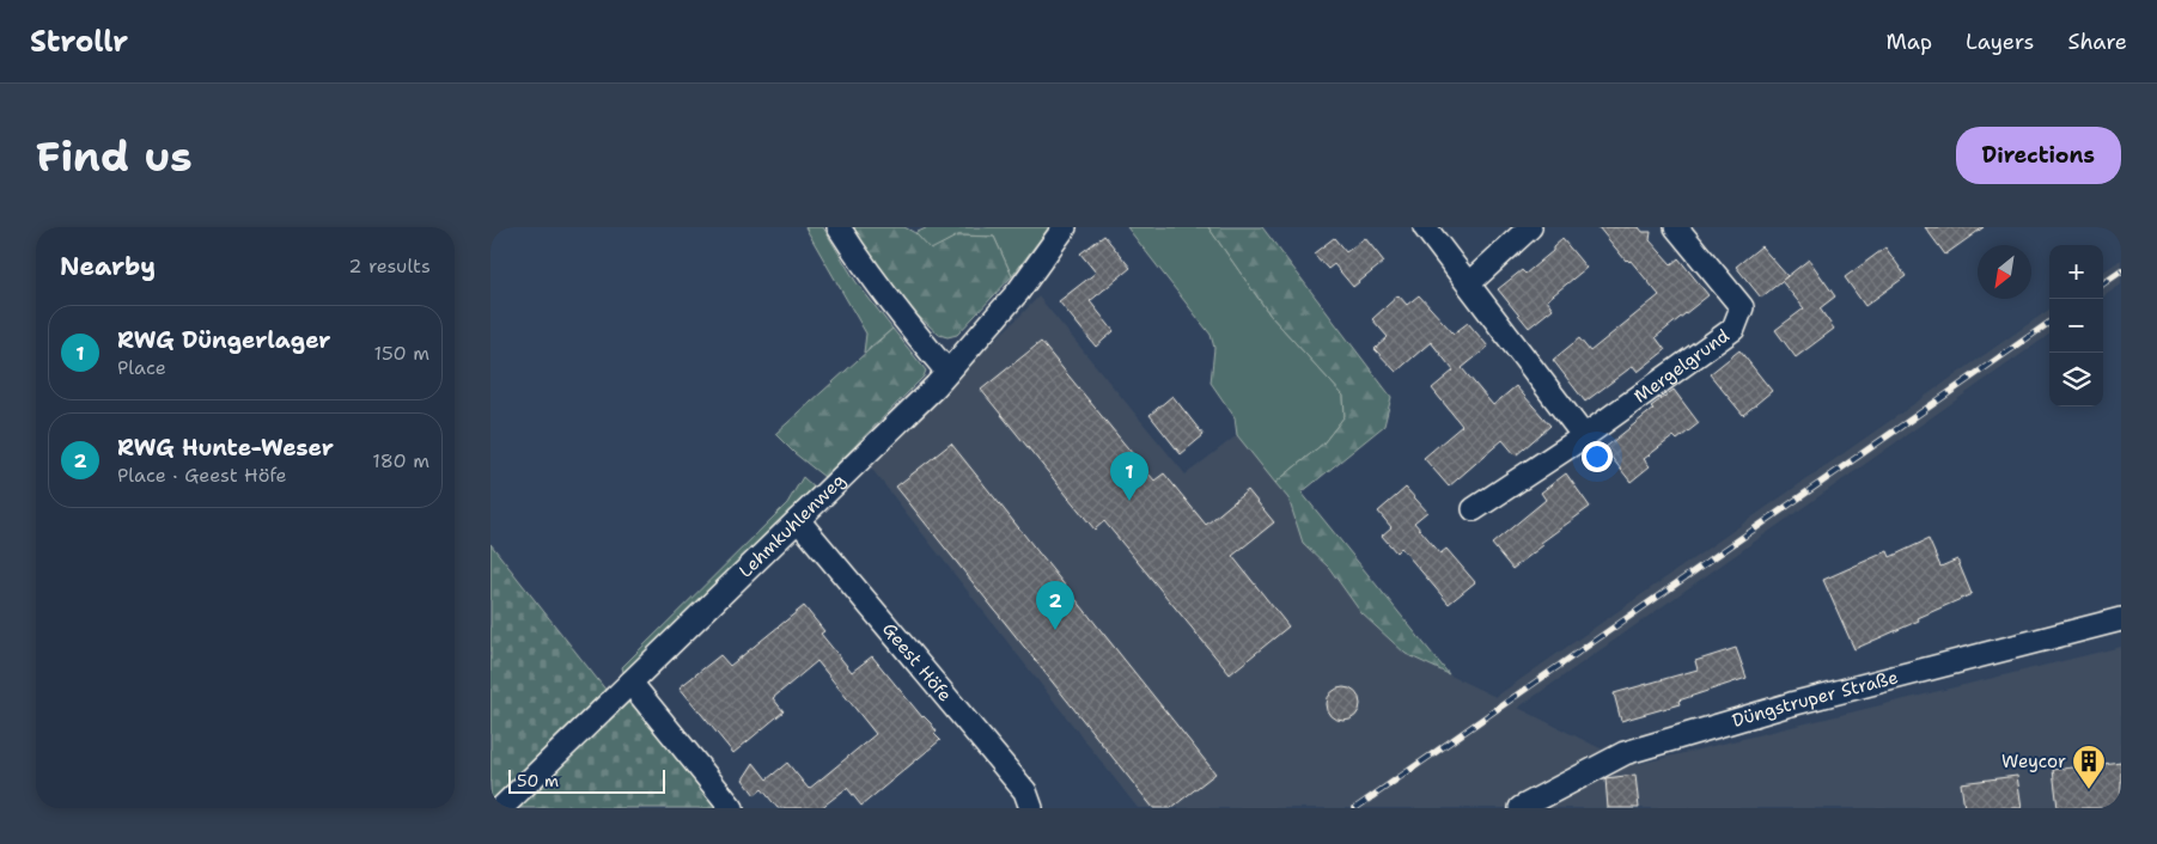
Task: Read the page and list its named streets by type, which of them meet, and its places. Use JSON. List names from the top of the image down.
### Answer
{
  "streets": {
    "street": [
      "Mergelgrund",
      "Lehmkuhlenweg",
      "Geest Höfe",
      "Düngstruper Straße"
    ]
  },
  "crossings": [
    ["Lehmkuhlenweg", "Geest Höfe"]
  ],
  "places": {
    "building": ["Weycor"]
  },
  "scale_bar": "50 m",
  "north": "bottom left",
  "page": {
    "header": "Strollr",
    "nav": ["Map", "Layers", "Share"],
    "buttons": "Directions",
    "title": "Find us",
    "heading": ["Nearby", "2 results"],
    "map_buttons": ["+", "−"],
    "list": [
      {
        "mark": "1",
        "name": "RWG Düngerlager",
        "note": "Place",
        "value": "150 m"
      },
      {
        "mark": "2",
        "name": "RWG Hunte-Weser",
        "note": "Place · Geest Höfe",
        "value": "180 m"
      }
    ],
    "pins": ["1", "2"],
    "scale": "50 m"
  }
}
